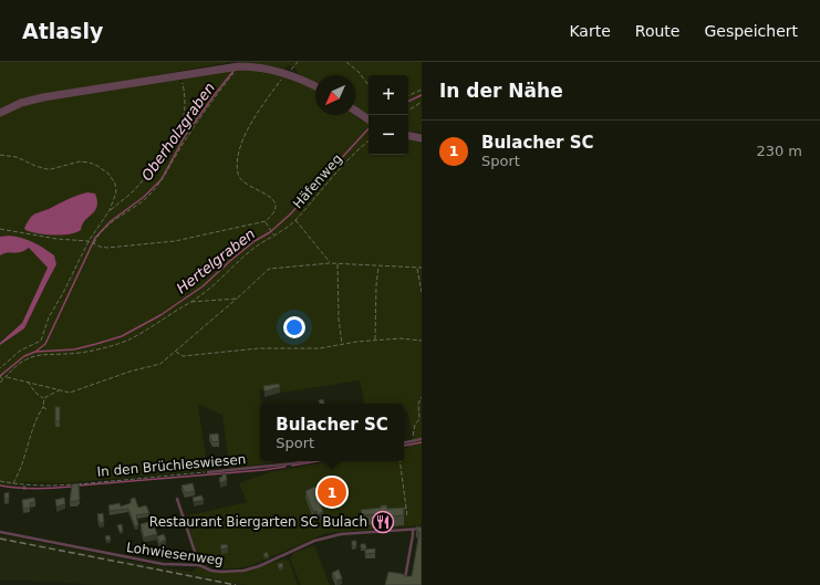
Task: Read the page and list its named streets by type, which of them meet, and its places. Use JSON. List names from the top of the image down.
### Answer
{
  "streets": {
    "lane": ["In den Brüchleswiesen", "Lohwiesenweg"],
    "path": ["Häfenweg"]
  },
  "water": ["Oberholzgraben", "Hertelgraben"],
  "places": {
    "restaurant": ["Restaurant Biergarten SC Bulach"]
  },
  "north": "bottom left",
  "page": {
    "header": "Atlasly",
    "nav": ["Karte", "Route", "Gespeichert"],
    "heading": "In der Nähe",
    "map_buttons": ["+", "−"],
    "list": [
      {
        "mark": "1",
        "name": "Bulacher SC",
        "note": "Sport",
        "value": "230 m"
      }
    ],
    "popup": ["Bulacher SC", "Sport"],
    "pins": "1"
  }
}
